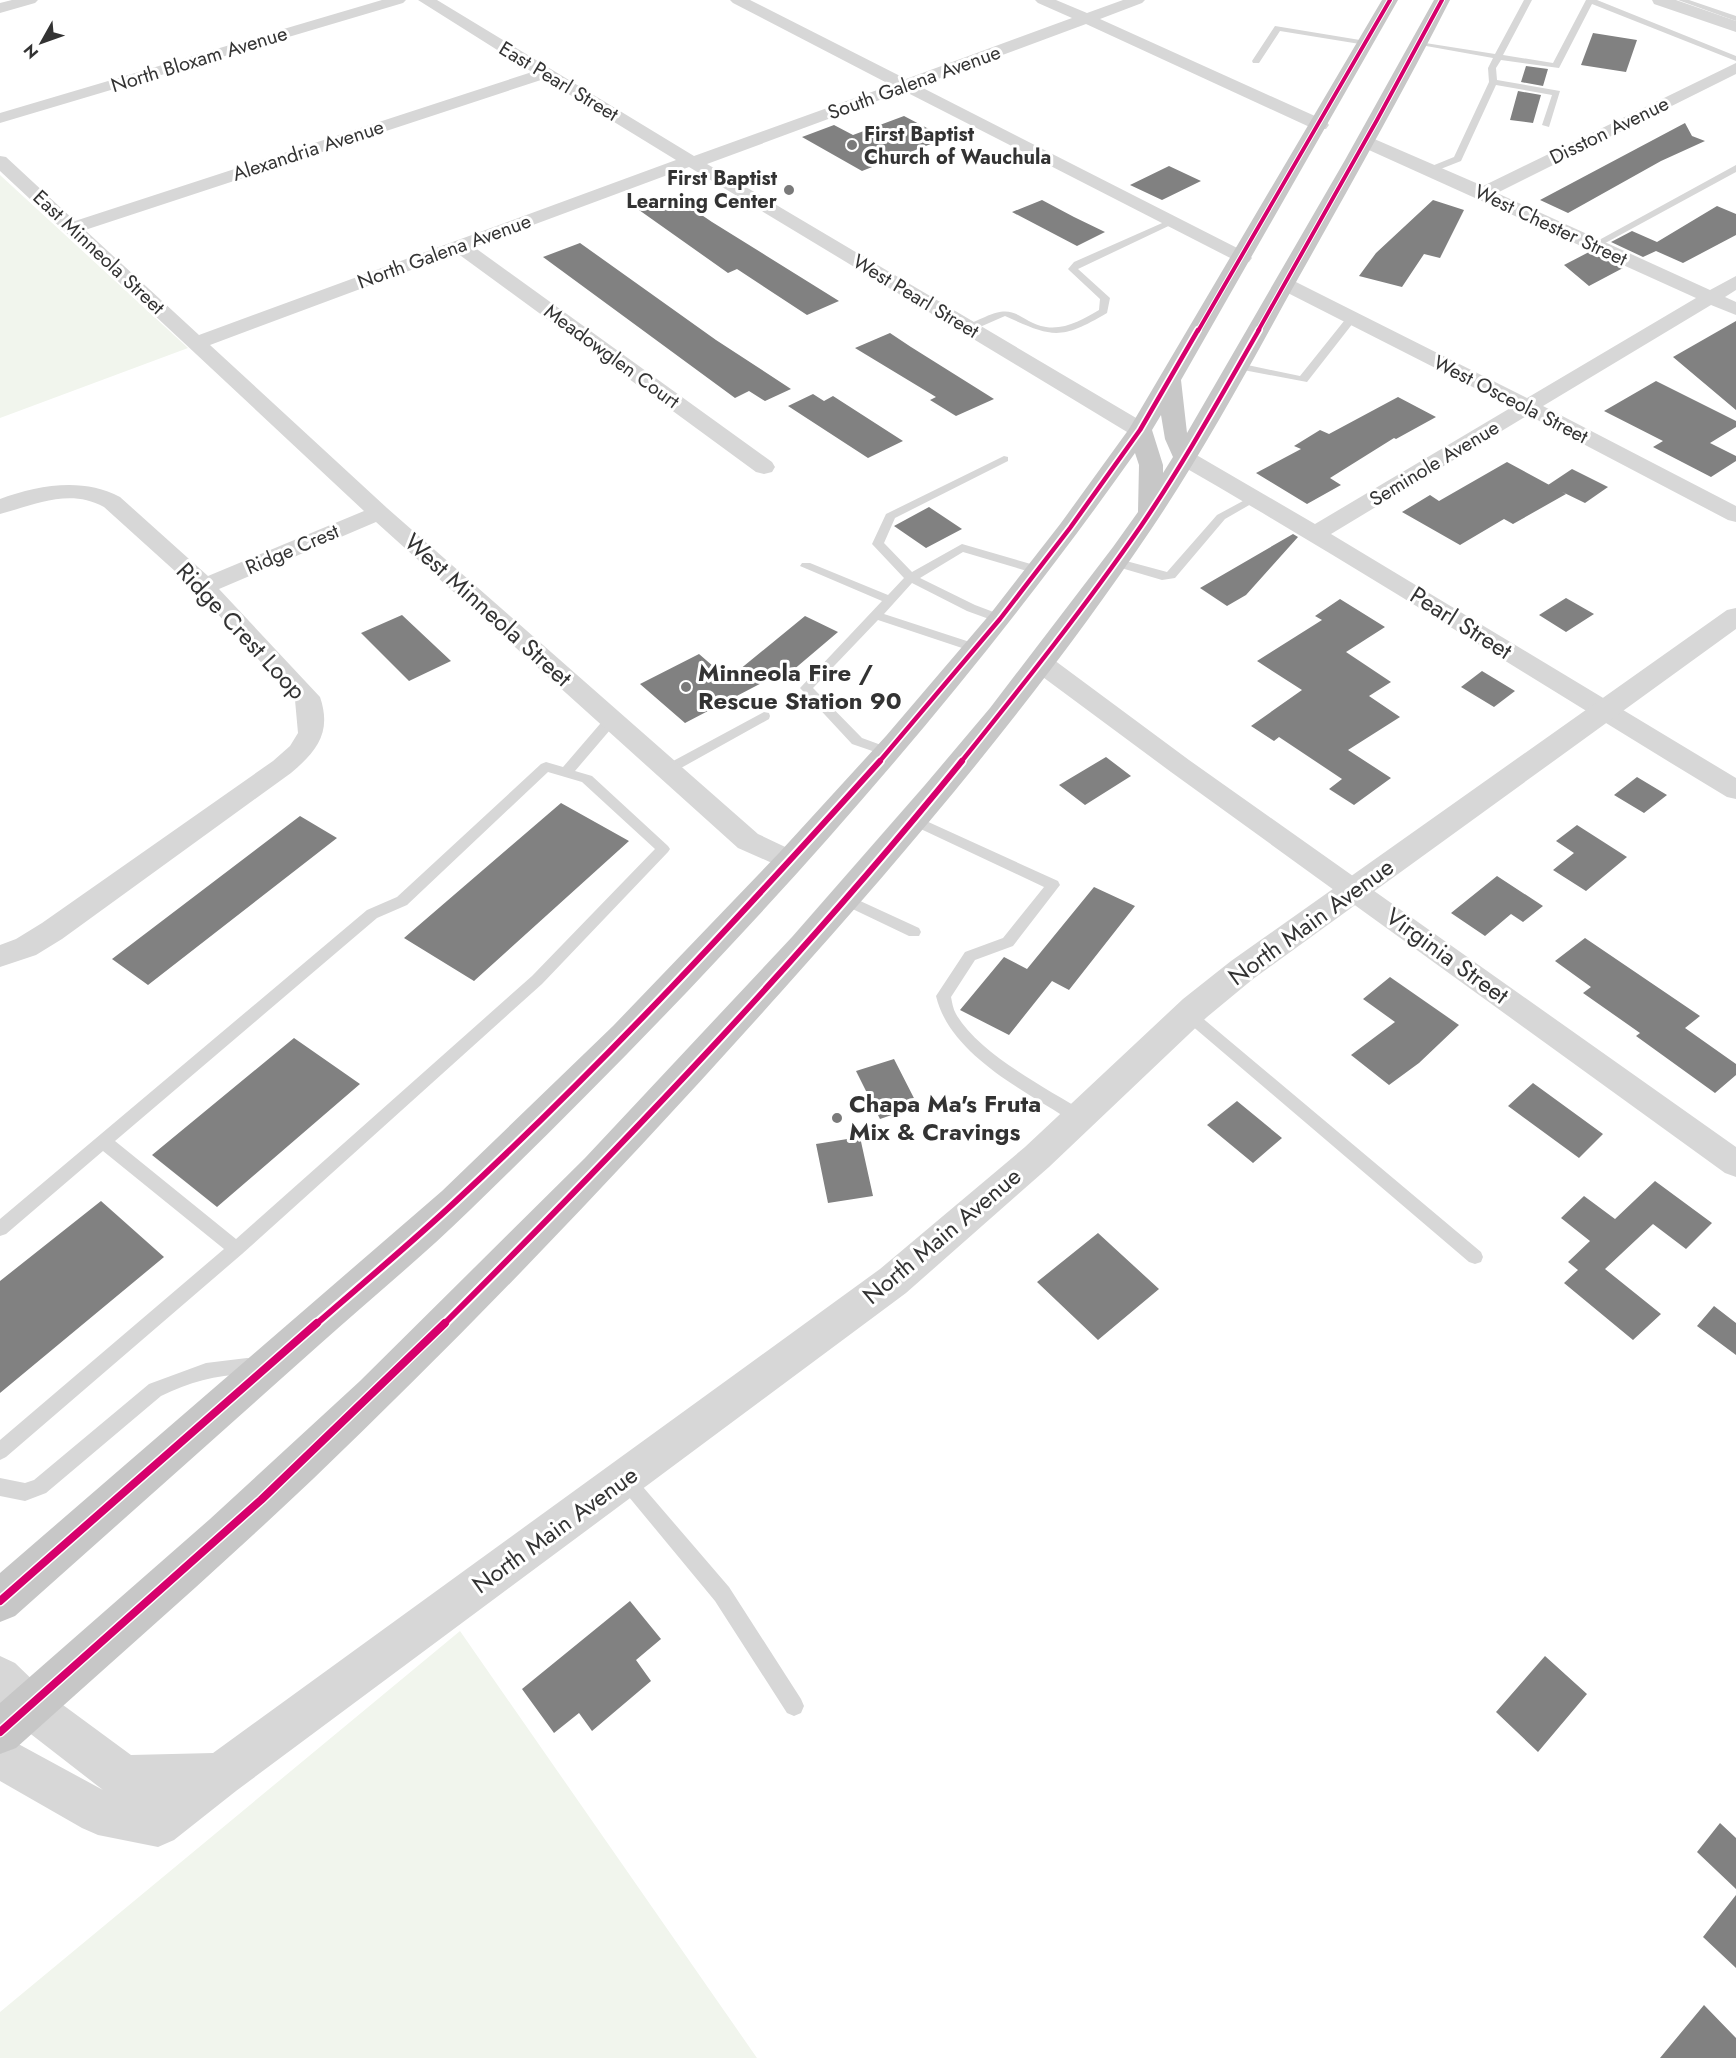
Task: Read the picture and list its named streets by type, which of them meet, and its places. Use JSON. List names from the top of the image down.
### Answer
{
  "streets": {
    "street": [
      "North Bloxam Avenue",
      "East Pearl Street",
      "South Galena Avenue",
      "Disston Avenue",
      "Alexandria Avenue",
      "West Chester Street",
      "North Galena Avenue",
      "East Minneola Street",
      "West Pearl Street",
      "Meadowglen Court",
      "West Osceola Street",
      "Seminole Avenue",
      "Ridge Crest",
      "West Minneola Street",
      "Pearl Street",
      "Ridge Crest Loop",
      "North Main Avenue",
      "Virginia Street"
    ]
  },
  "crossings": [
    ["East Pearl Street", "South Galena Avenue"],
    ["East Pearl Street", "Alexandria Avenue"],
    ["East Pearl Street", "North Galena Avenue"],
    ["East Pearl Street", "West Pearl Street"],
    ["South Galena Avenue", "North Galena Avenue"],
    ["South Galena Avenue", "West Pearl Street"],
    ["Disston Avenue", "West Chester Street"],
    ["Alexandria Avenue", "East Minneola Street"],
    ["West Chester Street", "Seminole Avenue"],
    ["North Galena Avenue", "East Minneola Street"],
    ["North Galena Avenue", "West Pearl Street"],
    ["North Galena Avenue", "Meadowglen Court"],
    ["North Galena Avenue", "West Minneola Street"],
    ["East Minneola Street", "West Minneola Street"],
    ["West Osceola Street", "Seminole Avenue"],
    ["Seminole Avenue", "Pearl Street"],
    ["Ridge Crest", "West Minneola Street"],
    ["Ridge Crest", "Ridge Crest Loop"],
    ["Pearl Street", "North Main Avenue"],
    ["North Main Avenue", "Virginia Street"]
  ],
  "places": [
    "First Baptist Church of Wauchula",
    "First Baptist Learning Center",
    "Minneola Fire / Rescue Station 90",
    "Chapa Ma's Fruta Mix & Cravings"
  ],
  "north": "bottom left"
}
